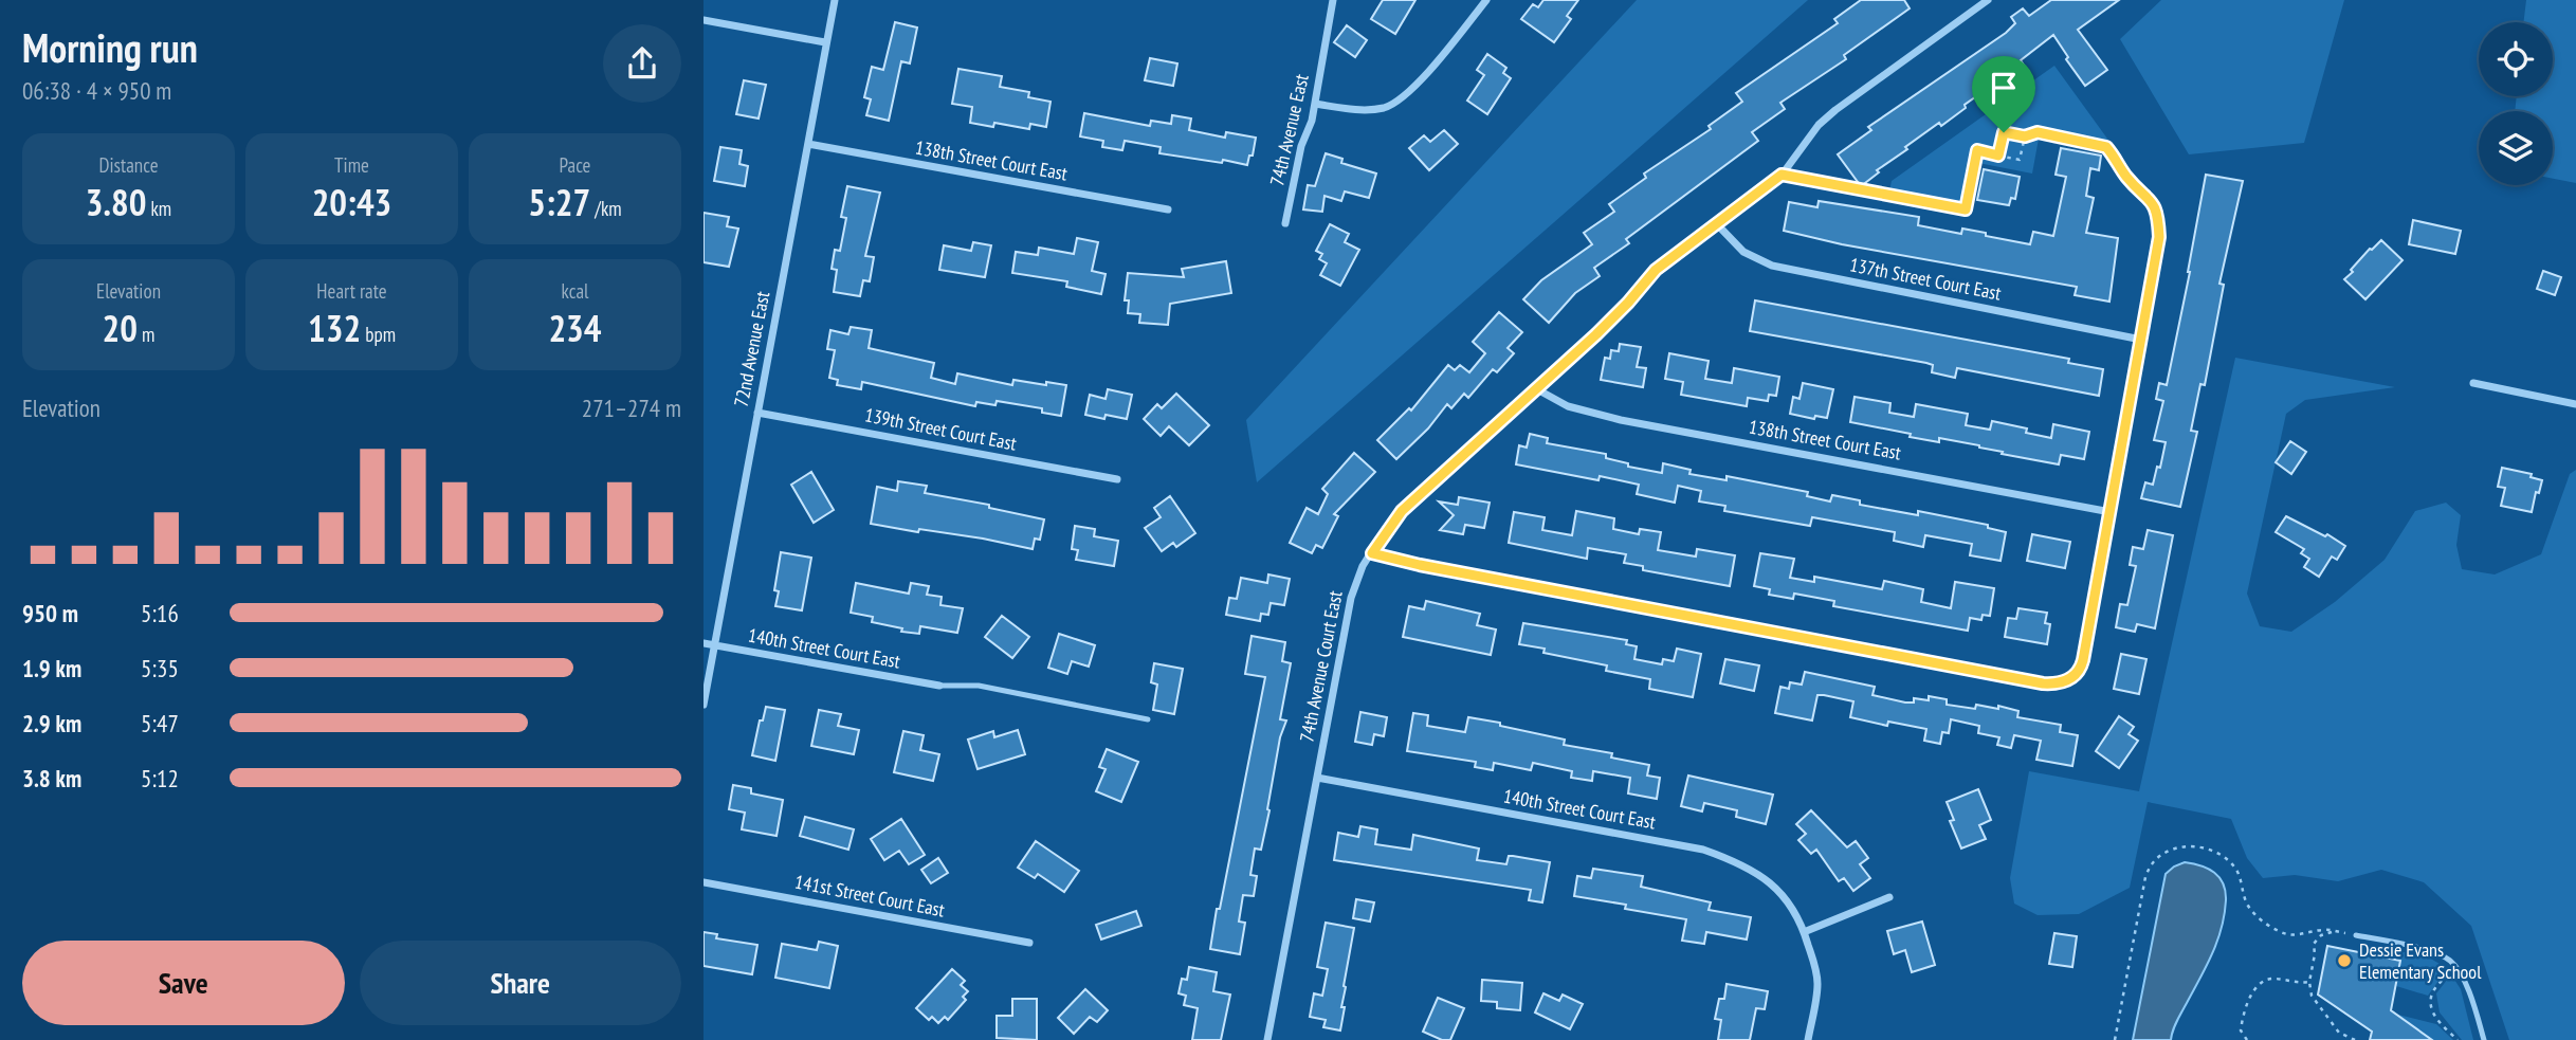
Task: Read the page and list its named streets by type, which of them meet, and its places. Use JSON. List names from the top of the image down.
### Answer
{
  "streets": {
    "street": [
      "74th Avenue East",
      "138th Street Court East",
      "137th Street Court East",
      "72nd Avenue East",
      "139th Street Court East",
      "140th Street Court East",
      "74th Avenue Court East",
      "141st Street Court East"
    ]
  },
  "crossings": [
    ["138th Street Court East", "72nd Avenue East"],
    ["138th Street Court East", "74th Avenue Court East"],
    ["137th Street Court East", "74th Avenue Court East"],
    ["72nd Avenue East", "139th Street Court East"],
    ["72nd Avenue East", "140th Street Court East"],
    ["140th Street Court East", "74th Avenue Court East"]
  ],
  "places": ["Dessie Evans Elementary School"],
  "page": {
    "heading": ["Morning run", "06:38 · 4 × 950 m"],
    "stats": [
      ["Distance", "3.80 km"],
      ["Time", "20:43"],
      ["Pace", "5:27 /km"],
      ["Elevation", "20 m"],
      ["Heart rate", "132 bpm"],
      ["kcal", "234"]
    ],
    "chart": ["Elevation", "271–274 m"],
    "list": [
      {
        "name": "950 m",
        "note": "5:16"
      },
      {
        "name": "1.9 km",
        "note": "5:35"
      },
      {
        "name": "2.9 km",
        "note": "5:47"
      },
      {
        "name": "3.8 km",
        "note": "5:12"
      }
    ],
    "buttons": ["Save", "Share"]
  }
}
